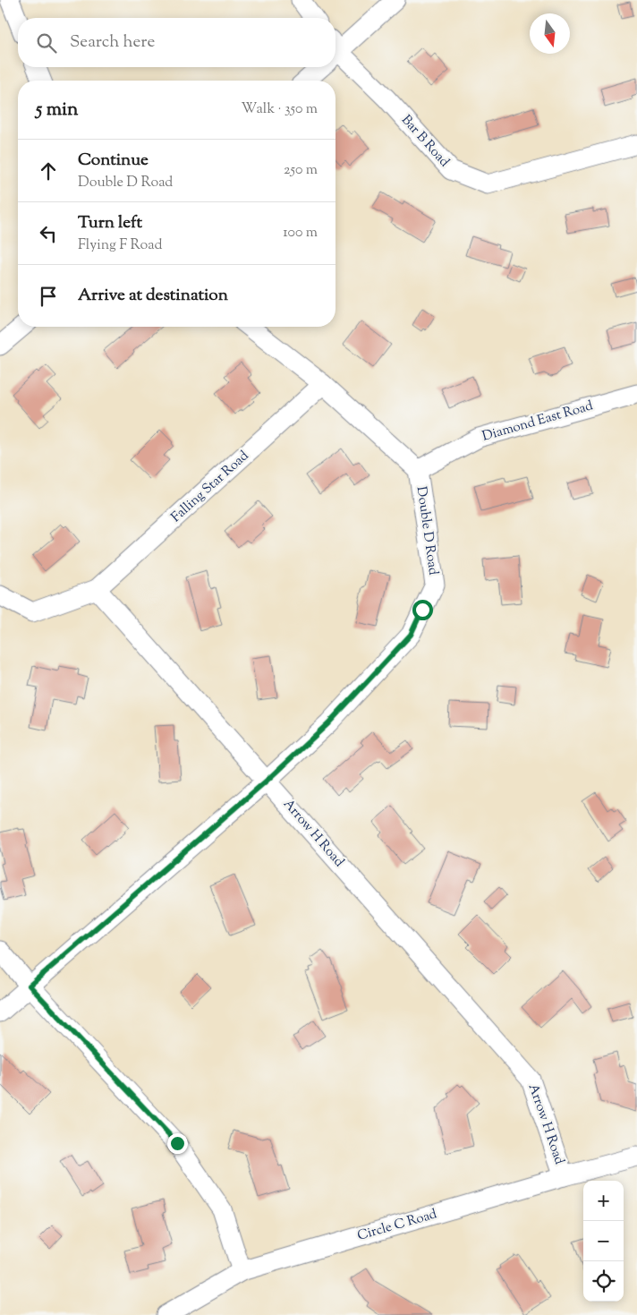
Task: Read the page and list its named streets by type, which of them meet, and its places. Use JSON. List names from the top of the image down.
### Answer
{
  "streets": {
    "street": [
      "Bar B Road",
      "Diamond East Road",
      "Falling Star Road",
      "Double D Road",
      "Arrow H Road",
      "Circle C Road"
    ]
  },
  "crossings": [
    ["Diamond East Road", "Double D Road"],
    ["Falling Star Road", "Double D Road"],
    ["Falling Star Road", "Arrow H Road"],
    ["Double D Road", "Arrow H Road"],
    ["Arrow H Road", "Circle C Road"]
  ],
  "north": "bottom",
  "page": {
    "search": "Search here",
    "heading": ["5 min", "Walk · 350 m"],
    "list": [
      ["Continue", "Double D Road", "250 m"],
      ["Turn left", "Flying F Road", "100 m"],
      "Arrive at destination"
    ],
    "map_buttons": ["+", "−"]
  }
}
